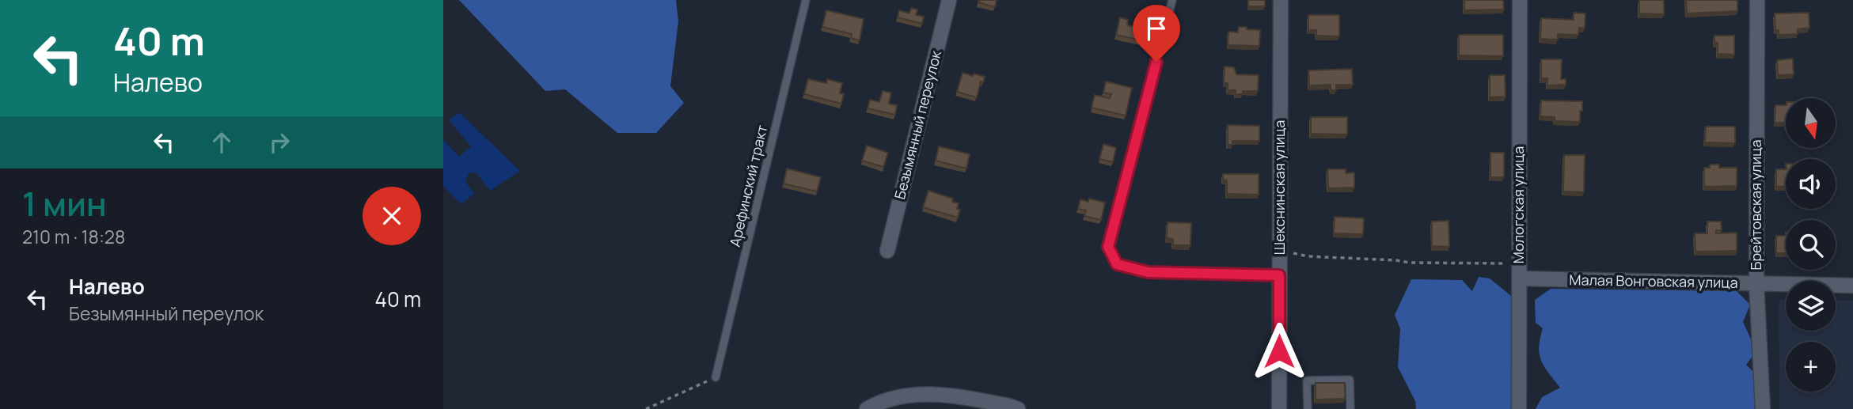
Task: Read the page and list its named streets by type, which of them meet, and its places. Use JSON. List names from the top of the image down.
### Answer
{
  "streets": {
    "street": [
      "Безымянный переулок",
      "Шекснинская улица",
      "Мологская улица",
      "Брейтовская улица",
      "Малая Вонговская улица"
    ],
    "lane": ["Арефинский тракт"]
  },
  "crossings": [
    ["Мологская улица", "Малая Вонговская улица"],
    ["Брейтовская улица", "Малая Вонговская улица"]
  ],
  "north": "bottom",
  "page": {
    "turn": ["40 m", "Налево"],
    "map_buttons": "+",
    "heading": ["1 мин", "210 m · 18:28"],
    "list": [
      {
        "name": "Налево",
        "note": "Безымянный переулок",
        "value": "40 m"
      }
    ]
  }
}
